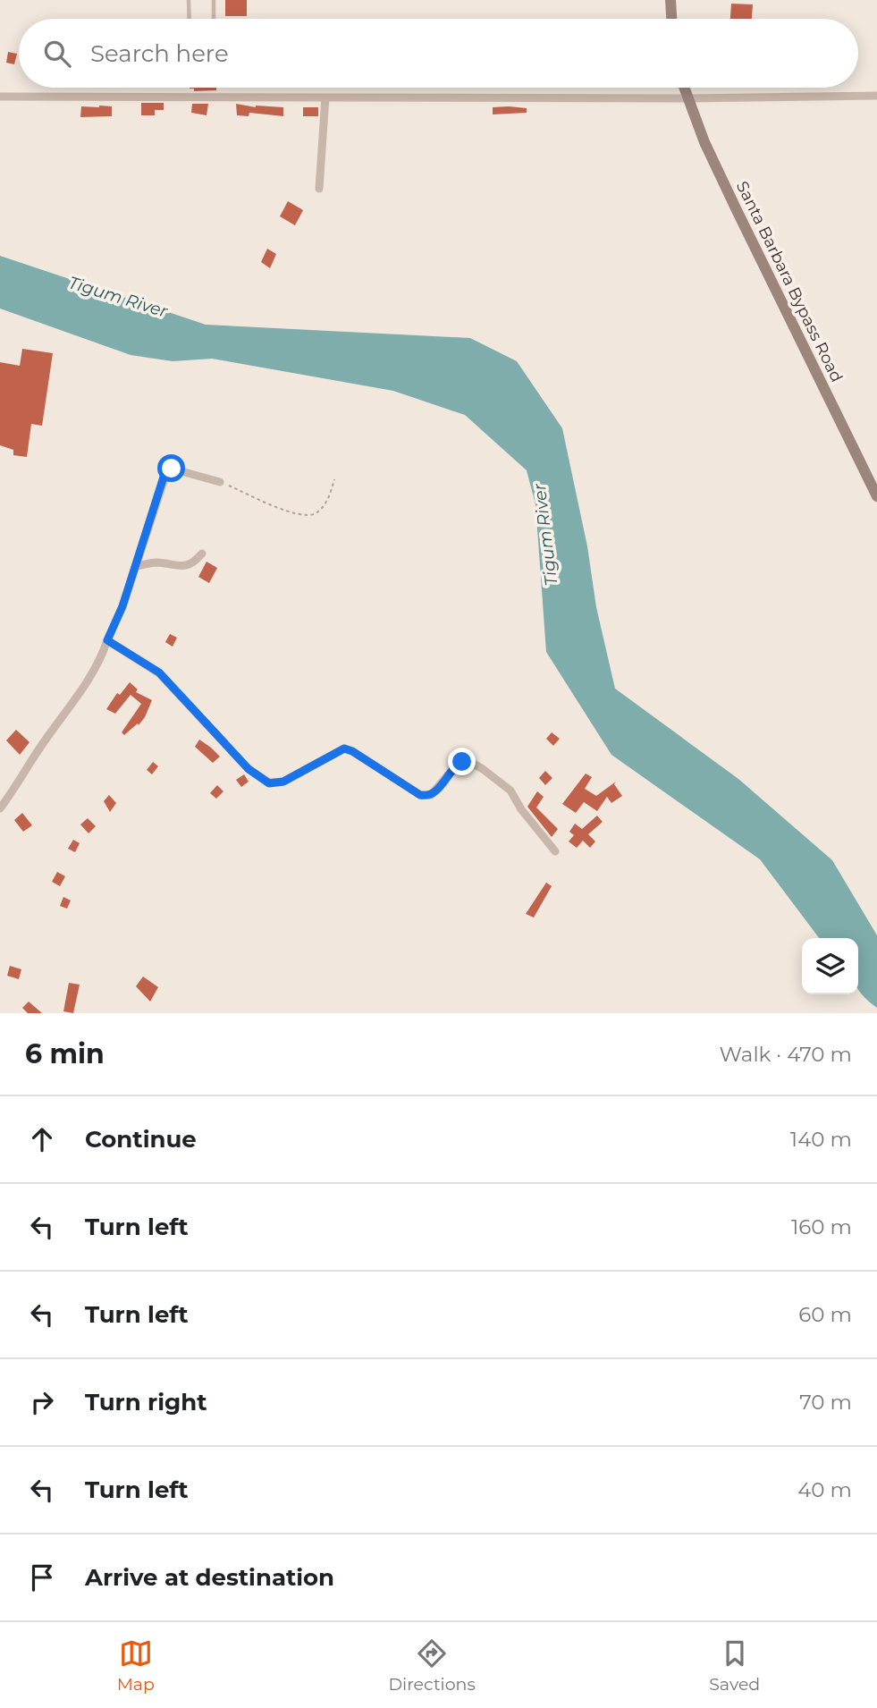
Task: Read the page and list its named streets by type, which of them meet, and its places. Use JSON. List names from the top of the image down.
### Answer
{
  "streets": {
    "main road": ["Santa Barbara Bypass Road"]
  },
  "water": ["Tigum River"],
  "page": {
    "search": "Search here",
    "heading": ["6 min", "Walk · 470 m"],
    "list": [
      ["Continue", "140 m"],
      ["Turn left", "160 m"],
      ["Turn left", "60 m"],
      ["Turn right", "70 m"],
      ["Turn left", "40 m"],
      "Arrive at destination"
    ],
    "nav": ["Map", "Directions", "Saved"]
  }
}
